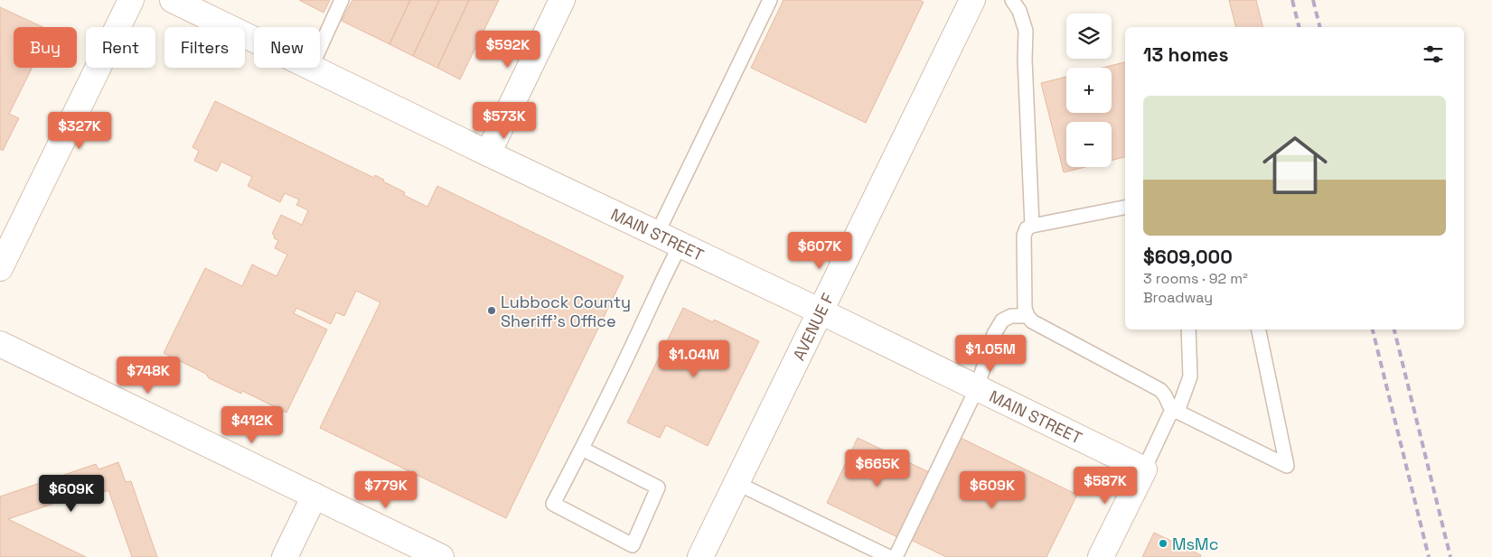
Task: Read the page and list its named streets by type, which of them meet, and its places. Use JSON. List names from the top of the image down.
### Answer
{
  "streets": {
    "street": ["MAIN STREET", "AVENUE F"]
  },
  "crossings": [
    ["MAIN STREET", "AVENUE F"]
  ],
  "places": ["Lubbock County Sheriff's Office", "MsMc"],
  "page": {
    "map_buttons": ["+", "−"],
    "chip": [
      "Buy",
      "Rent",
      "Filters",
      "New"
    ],
    "heading": "13 homes",
    "price": [
      "$592K",
      "$573K",
      "$327K",
      "$607K",
      "$1.05M",
      "$1.04M",
      "$748K",
      "$412K",
      "$665K",
      "$587K",
      "$779K",
      "$609K",
      "$609K"
    ],
    "list": [
      {
        "name": "$609,000",
        "note": "3 rooms · 92 m² · Broadway"
      }
    ]
  }
}
